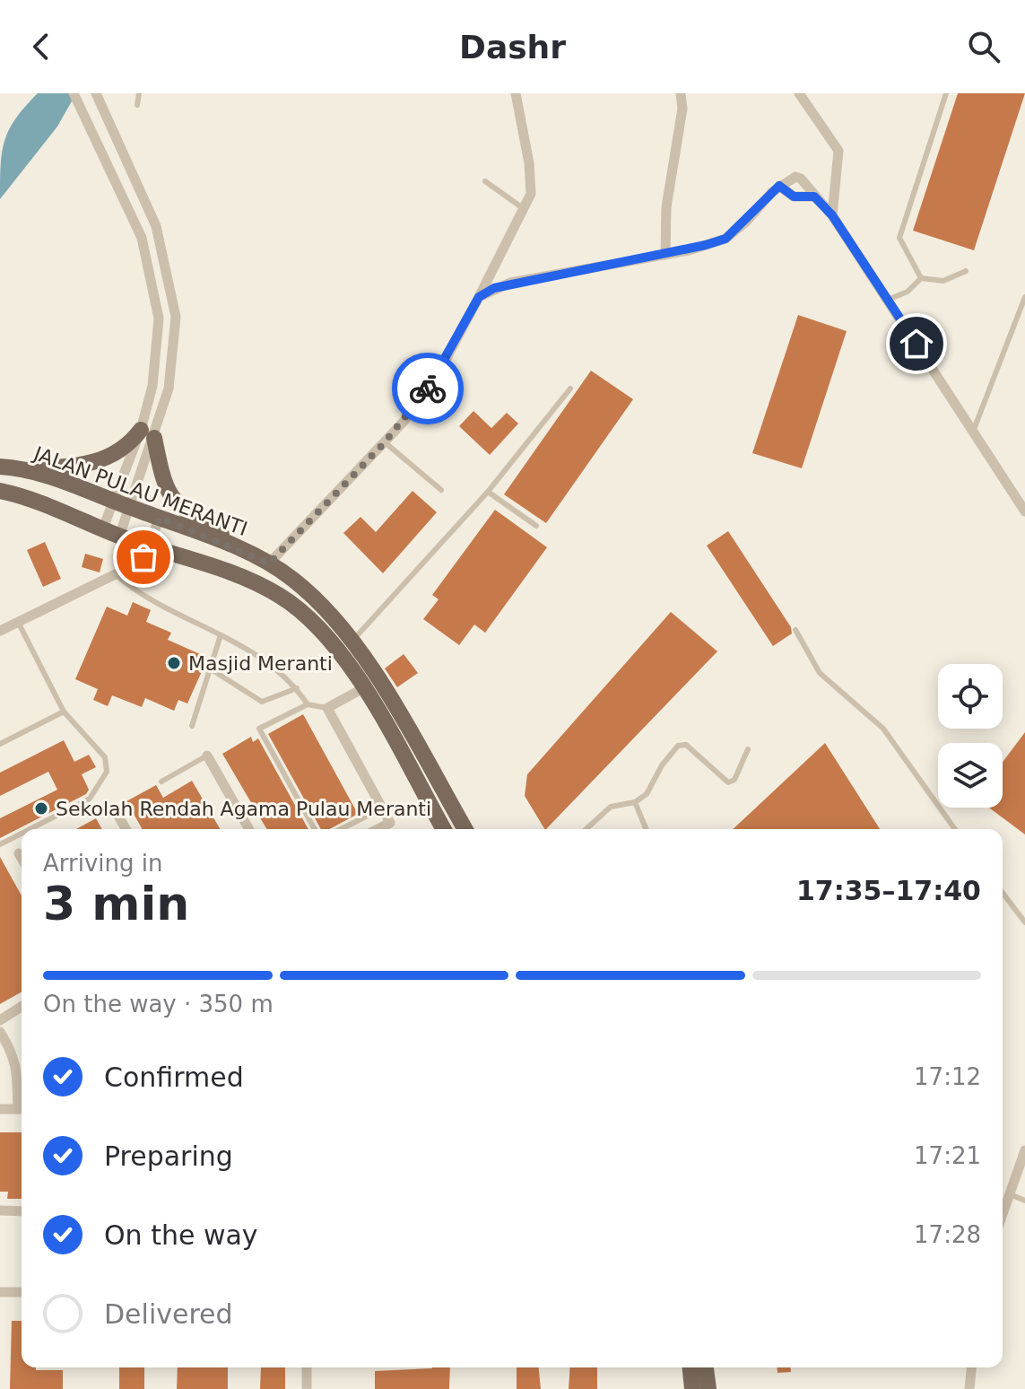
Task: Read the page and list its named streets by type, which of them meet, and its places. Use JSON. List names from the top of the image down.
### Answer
{
  "streets": {
    "main road": ["JALAN PULAU MERANTI"]
  },
  "places": ["Masjid Meranti", "Sekolah Rendah Agama Pulau Meranti"],
  "page": {
    "header": "Dashr",
    "heading": ["3 min", "Arriving in", "17:35–17:40"],
    "bar": "On the way · 350 m",
    "list": [
      ["Confirmed", "17:12"],
      ["Preparing", "17:21"],
      ["On the way", "17:28"],
      "Delivered"
    ]
  }
}
